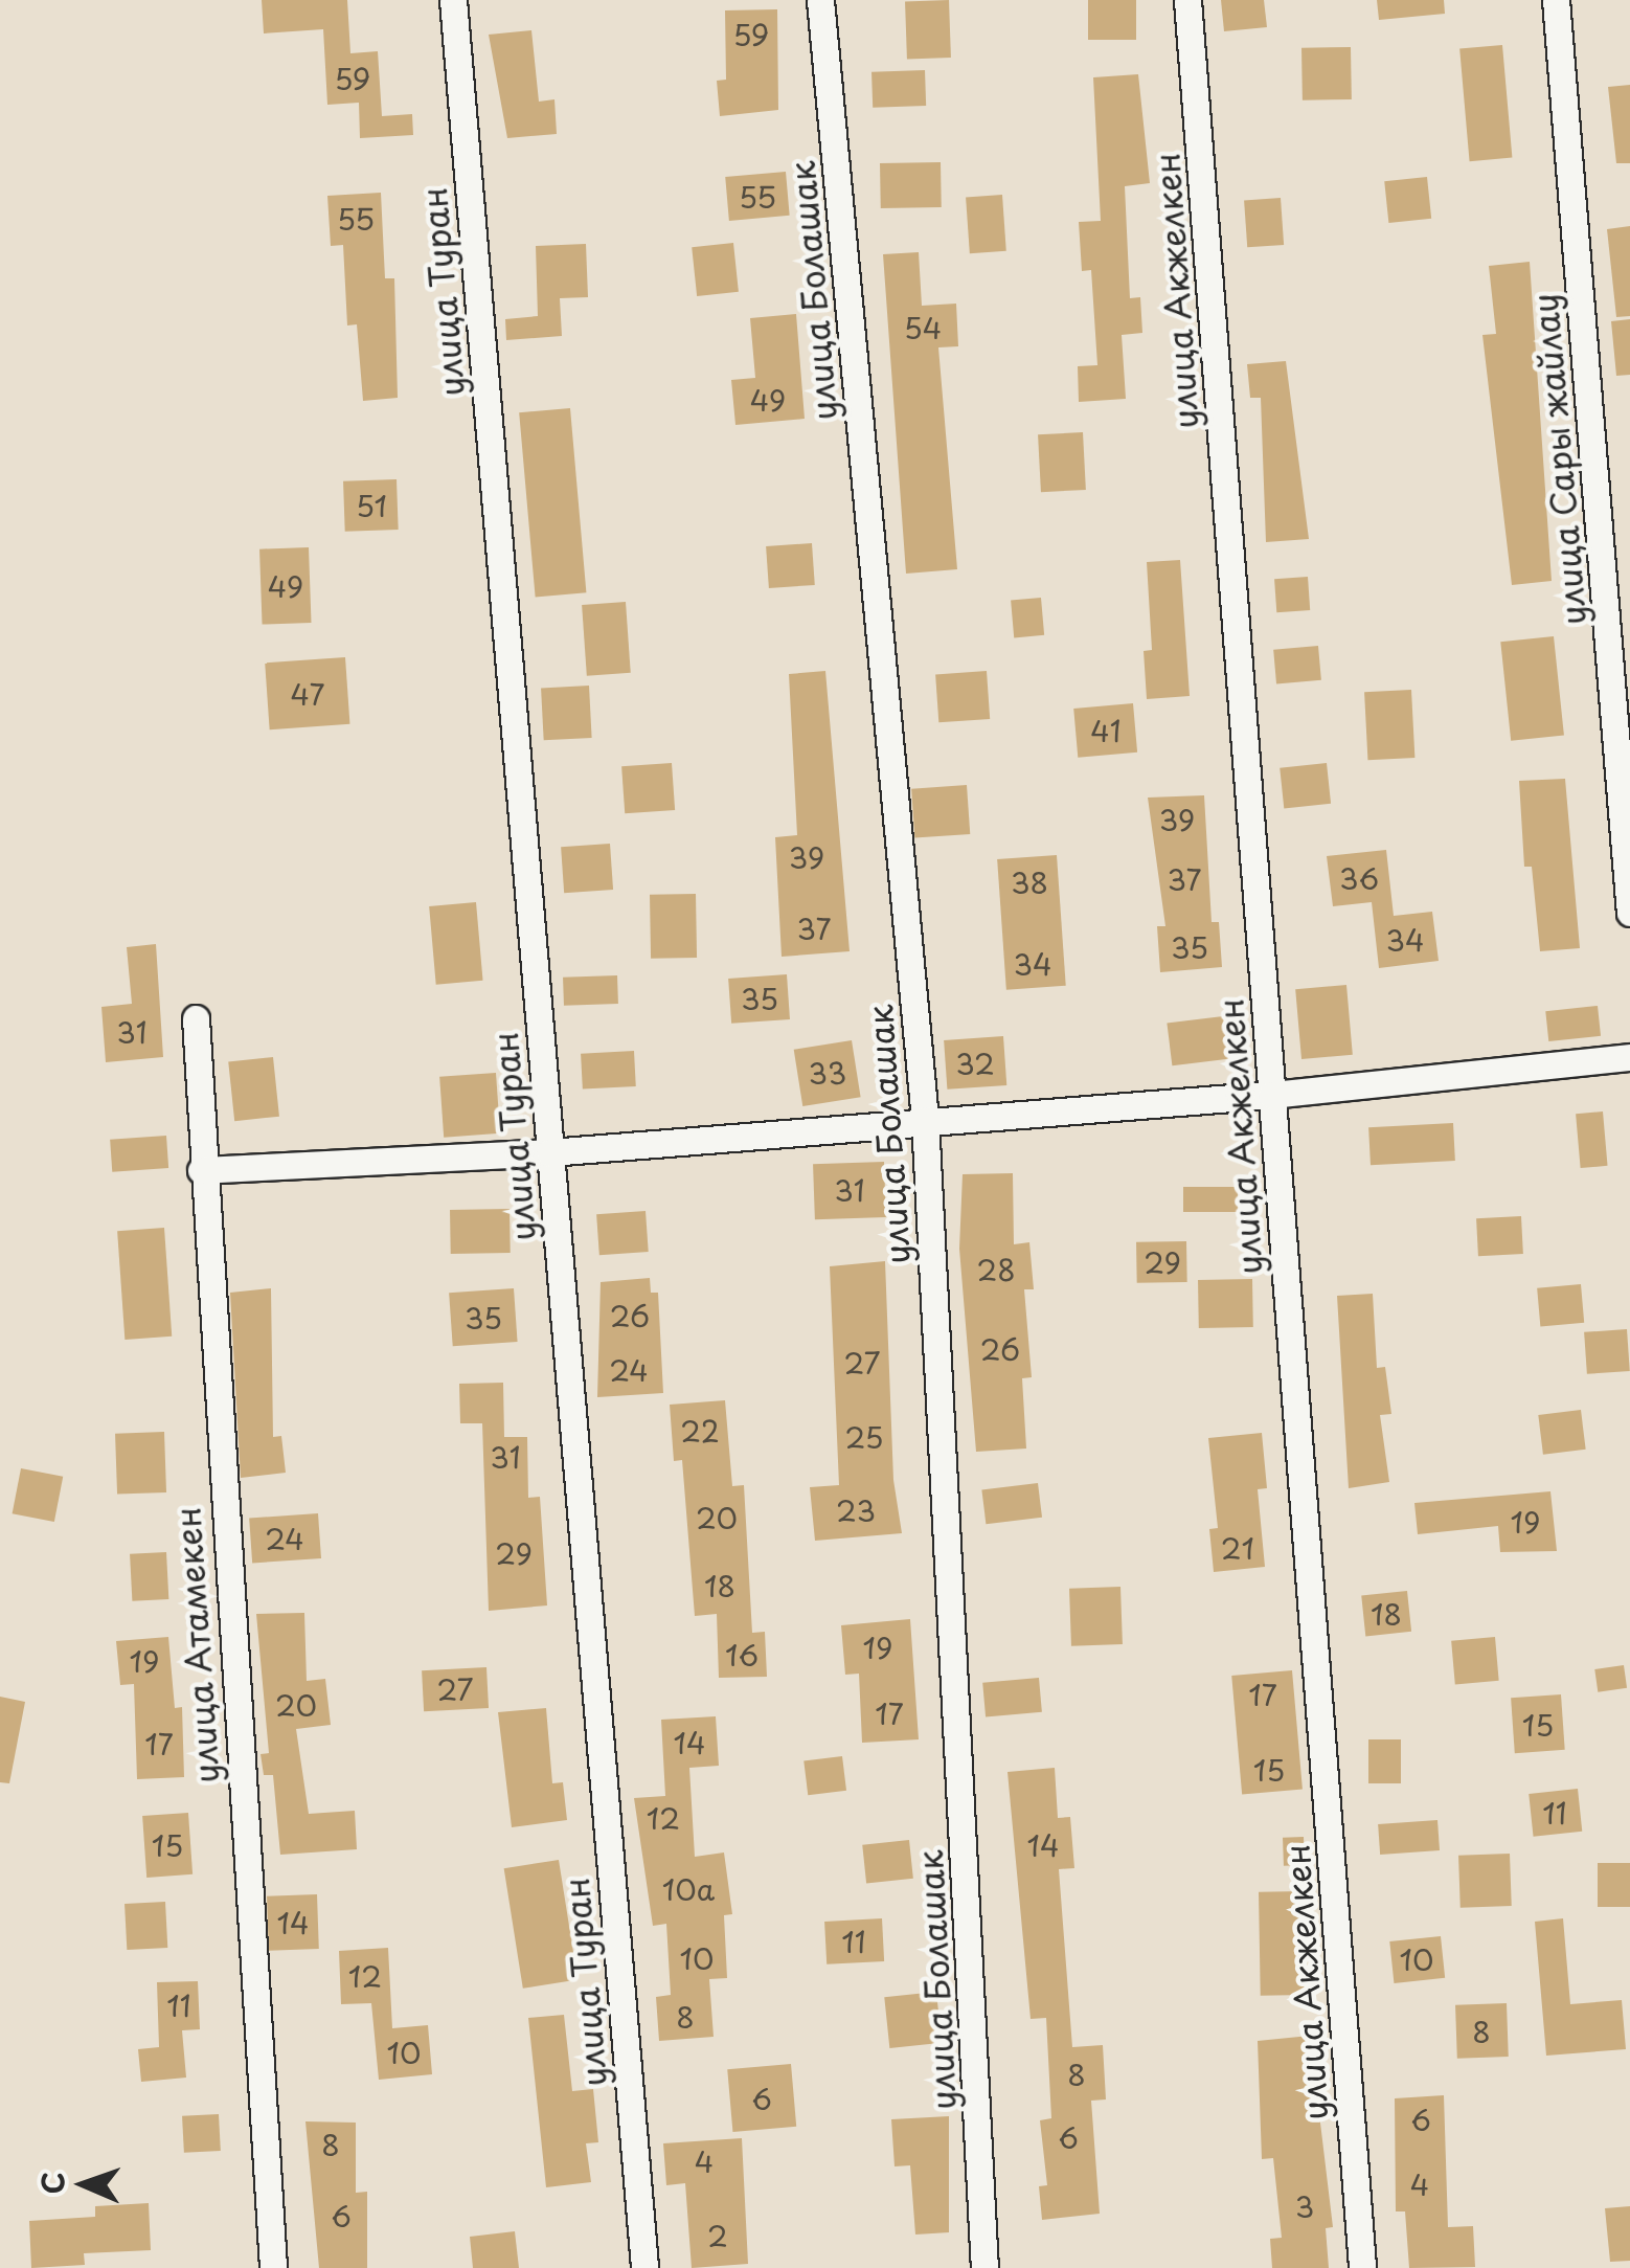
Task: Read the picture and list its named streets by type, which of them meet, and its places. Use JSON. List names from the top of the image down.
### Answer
{
  "streets": {
    "street": [
      "улица Болашак",
      "улица Акжелкен",
      "улица Туран",
      "улица Сары жайлау",
      "улица Атамекен"
    ]
  },
  "house_numbers": [
    "59",
    "59",
    "55",
    "55",
    "54",
    "49",
    "51",
    "49",
    "47",
    "41",
    "39",
    "39",
    "36",
    "37",
    "38",
    "37",
    "34",
    "35",
    "34",
    "35",
    "31",
    "32",
    "33",
    "31",
    "29",
    "28",
    "26",
    "35",
    "26",
    "27",
    "24",
    "22",
    "25",
    "31",
    "23",
    "20",
    "19",
    "24",
    "21",
    "29",
    "18",
    "18",
    "19",
    "16",
    "19",
    "27",
    "17",
    "20",
    "17",
    "15",
    "14",
    "17",
    "15",
    "11",
    "12",
    "15",
    "14",
    "10а",
    "14",
    "11",
    "10",
    "10",
    "12",
    "11",
    "8",
    "8",
    "10",
    "8",
    "6",
    "6",
    "6",
    "8",
    "4",
    "4",
    "3",
    "6",
    "2"
  ],
  "north": "left"
}
